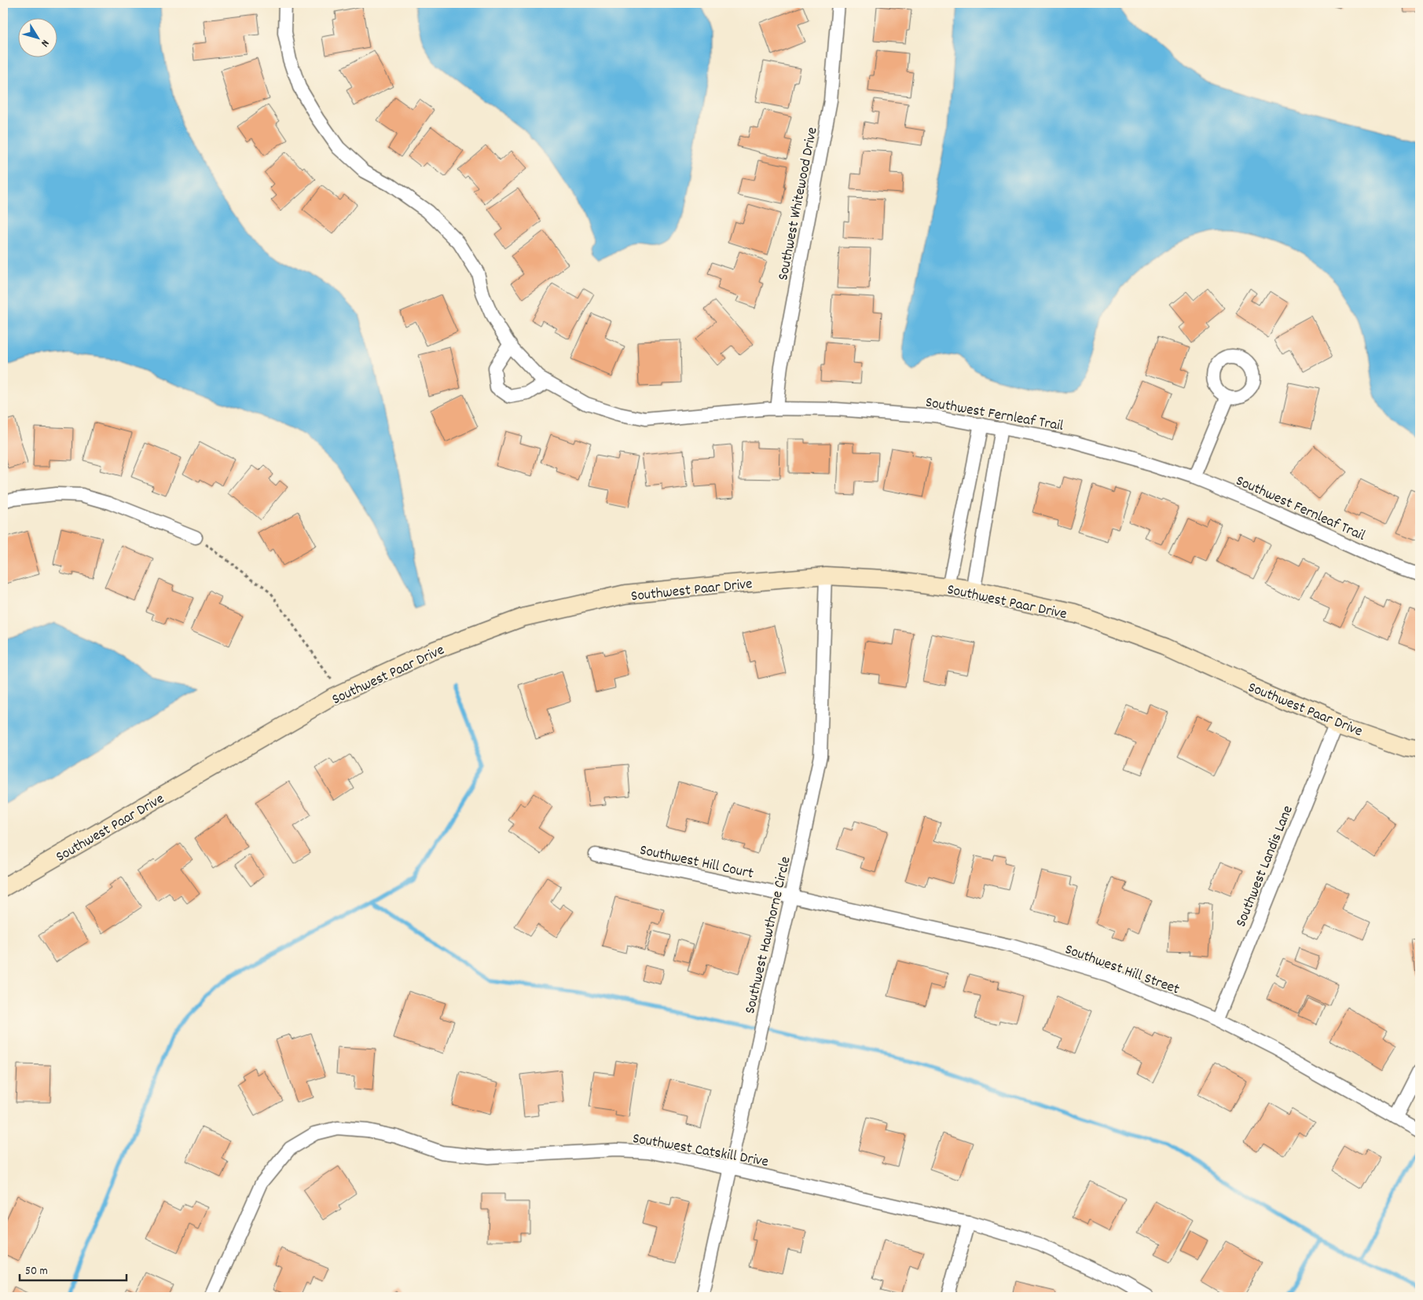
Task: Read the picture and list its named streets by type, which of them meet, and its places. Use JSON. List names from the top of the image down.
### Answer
{
  "streets": {
    "street": [
      "Southwest Whitewood Drive",
      "Southwest Fernleaf Trail",
      "Southwest Paar Drive",
      "Southwest Hill Court",
      "Southwest Landis Lane",
      "Southwest Hawthorne Circle",
      "Southwest Hill Street",
      "Southwest Catskill Drive"
    ]
  },
  "crossings": [
    ["Southwest Whitewood Drive", "Southwest Fernleaf Trail"],
    ["Southwest Paar Drive", "Southwest Landis Lane"],
    ["Southwest Paar Drive", "Southwest Hawthorne Circle"],
    ["Southwest Hill Court", "Southwest Hawthorne Circle"],
    ["Southwest Hill Court", "Southwest Hill Street"],
    ["Southwest Landis Lane", "Southwest Hill Street"],
    ["Southwest Hawthorne Circle", "Southwest Hill Street"],
    ["Southwest Hawthorne Circle", "Southwest Catskill Drive"]
  ],
  "scale_bar": "50 m",
  "north": "bottom right"
}
